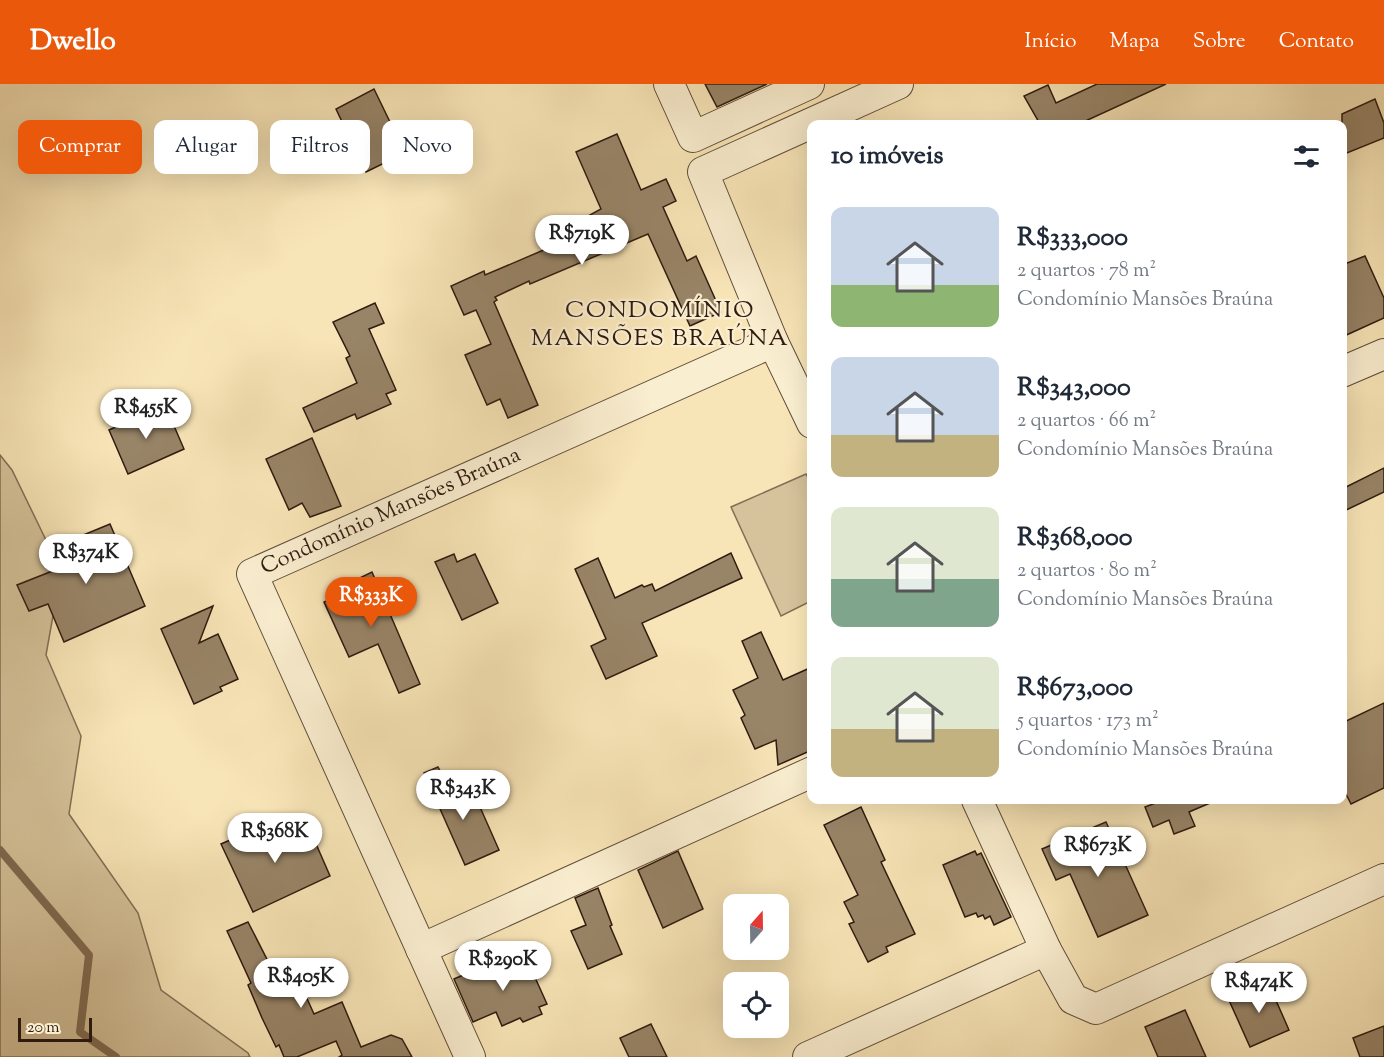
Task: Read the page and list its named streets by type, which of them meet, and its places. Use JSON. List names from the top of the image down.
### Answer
{
  "streets": {
    "street": ["Condomínio Mansões Braúna"]
  },
  "districts": ["CONDOMÍNIO MANSÕES BRAÚNA"],
  "scale_bar": "20 m",
  "north": "top",
  "page": {
    "header": "Dwello",
    "nav": [
      "Início",
      "Mapa",
      "Sobre",
      "Contato"
    ],
    "chip": [
      "Comprar",
      "Alugar",
      "Filtros",
      "Novo"
    ],
    "heading": "10 imóveis",
    "list": [
      {
        "name": "R$333,000",
        "note": "2 quartos · 78 m² · Condomínio Mansões Braúna"
      },
      {
        "name": "R$343,000",
        "note": "2 quartos · 66 m² · Condomínio Mansões Braúna"
      },
      {
        "name": "R$368,000",
        "note": "2 quartos · 80 m² · Condomínio Mansões Braúna"
      },
      {
        "name": "R$673,000",
        "note": "5 quartos · 173 m² · Condomínio Mansões Braúna"
      }
    ],
    "price": [
      "R$719K",
      "R$455K",
      "R$374K",
      "R$333K",
      "R$343K",
      "R$368K",
      "R$673K",
      "R$290K",
      "R$405K",
      "R$474K"
    ],
    "scale": "20 m"
  }
}
